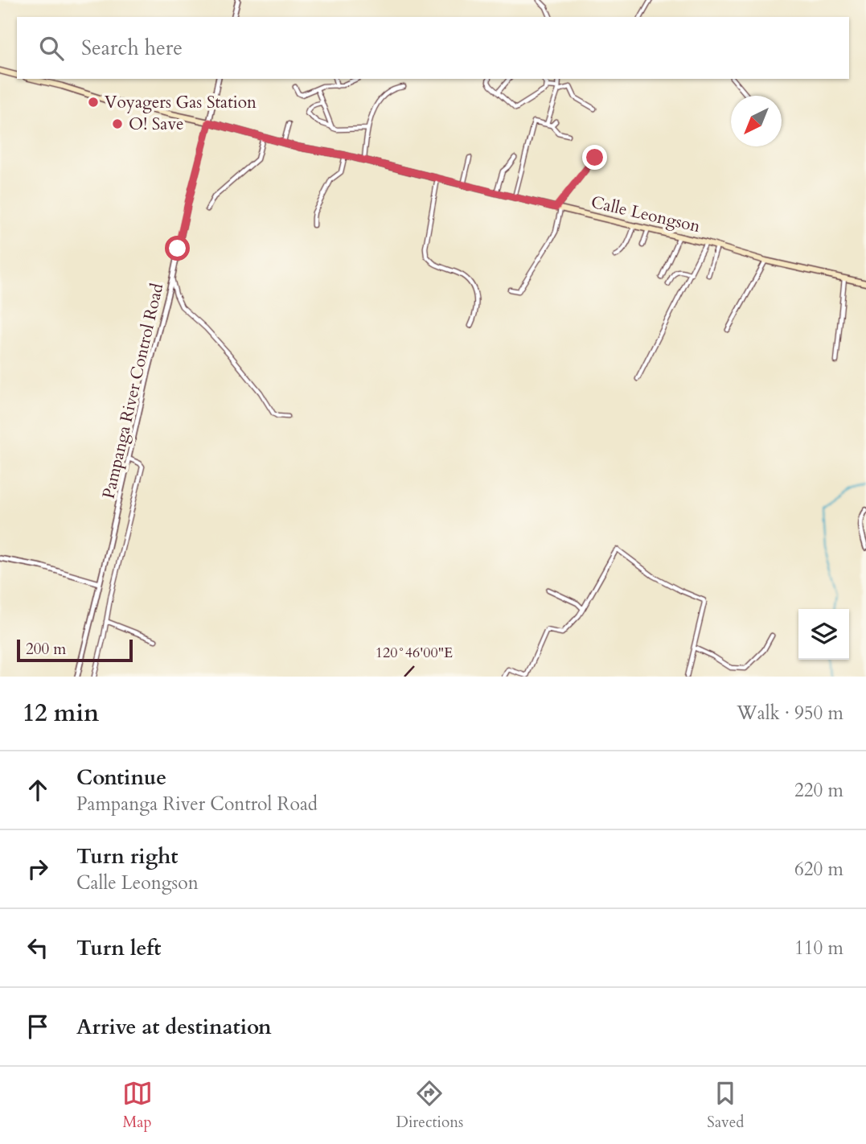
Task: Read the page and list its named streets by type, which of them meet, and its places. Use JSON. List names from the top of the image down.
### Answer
{
  "streets": {
    "main road": ["Calle Leongson"],
    "street": ["Pampanga River Control Road"]
  },
  "crossings": [
    ["Calle Leongson", "Pampanga River Control Road"]
  ],
  "places": ["Voyagers Gas Station", "O! Save"],
  "scale_bar": "200 m",
  "north": "bottom left",
  "page": {
    "search": "Search here",
    "scale": "200 m",
    "heading": ["12 min", "Walk · 950 m"],
    "list": [
      ["Continue", "Pampanga River Control Road", "220 m"],
      ["Turn right", "Calle Leongson", "620 m"],
      ["Turn left", "110 m"],
      "Arrive at destination"
    ],
    "nav": ["Map", "Directions", "Saved"]
  },
  "coordinates": ["120°46'00\"E"]
}
